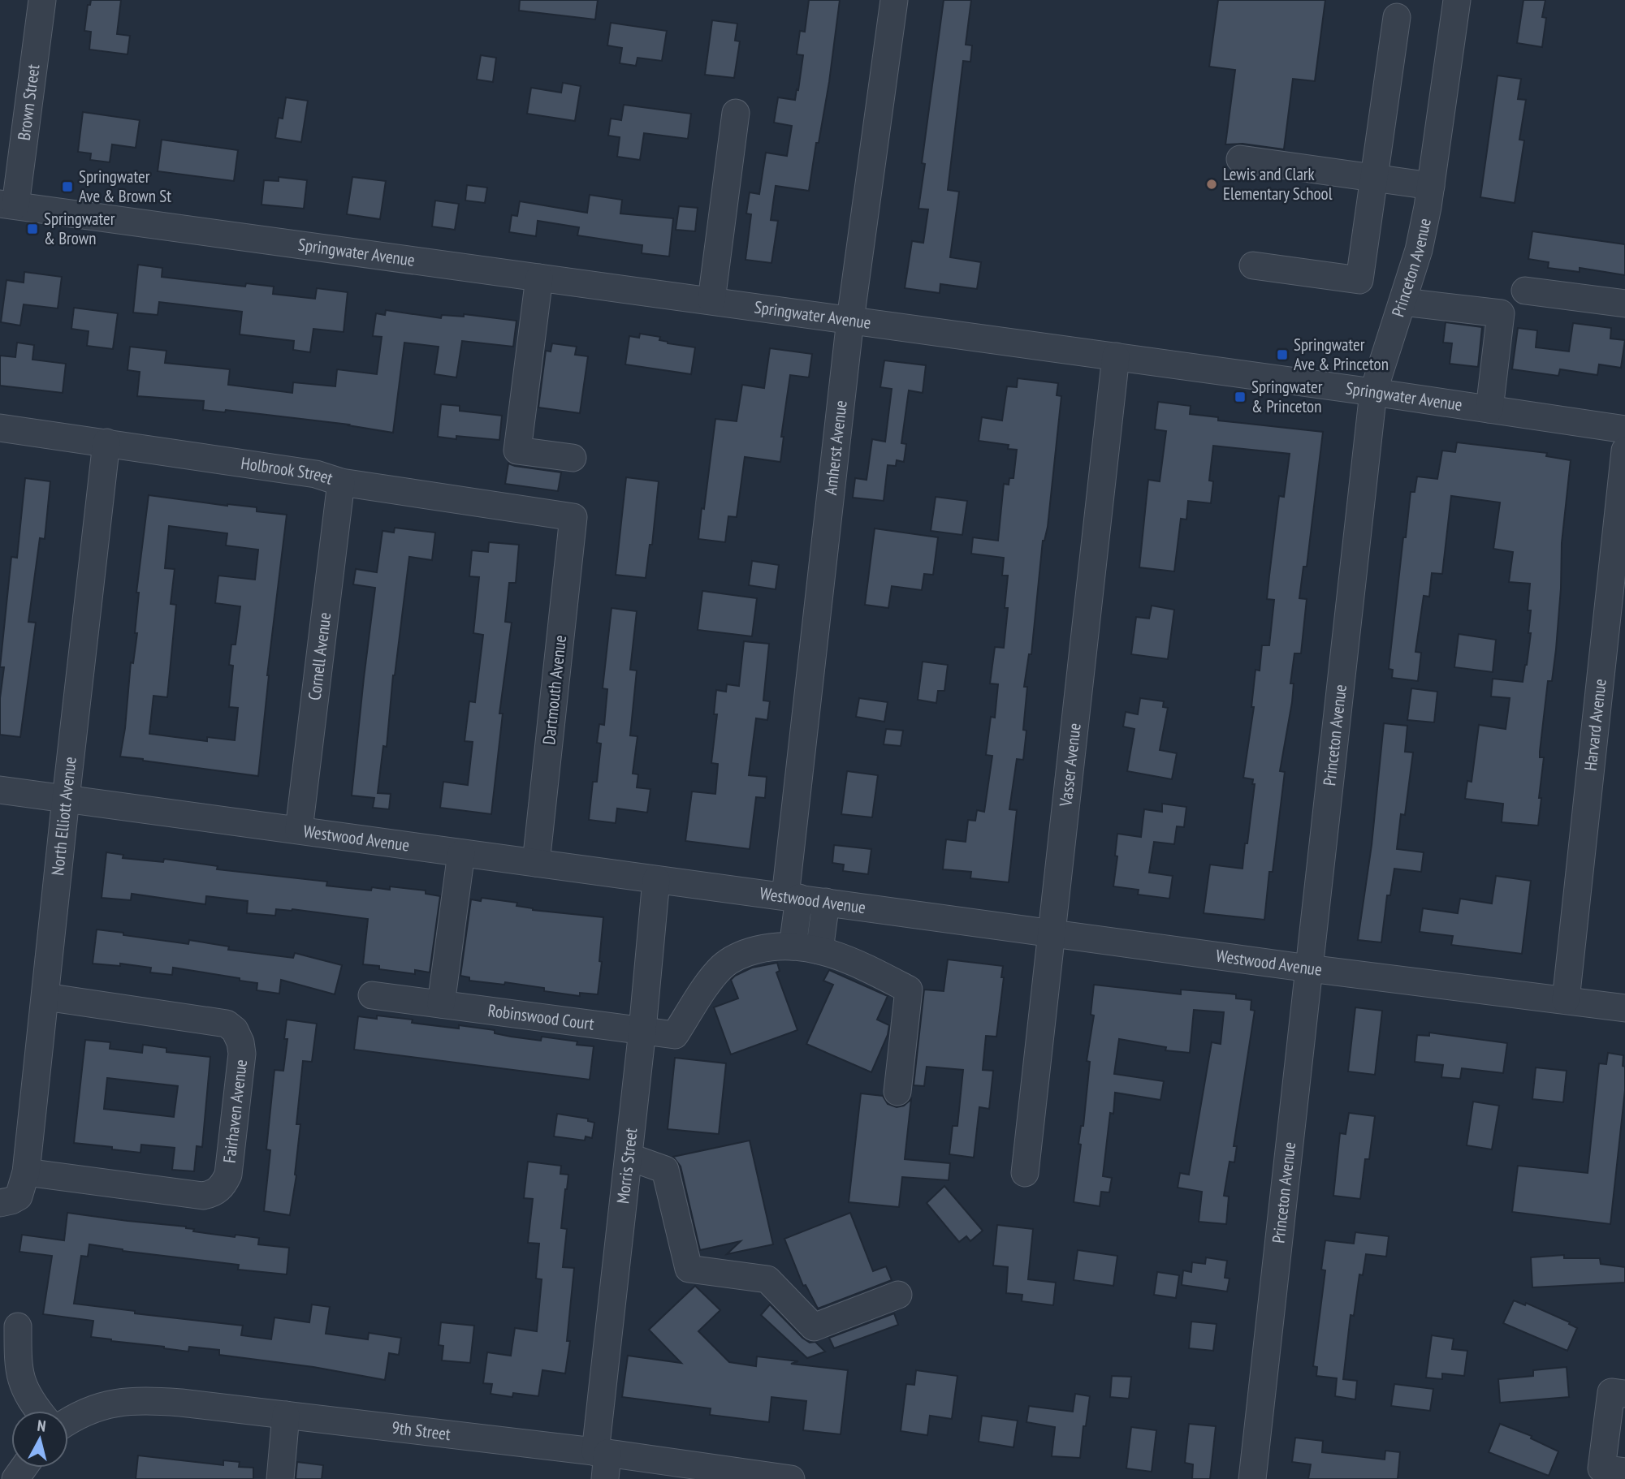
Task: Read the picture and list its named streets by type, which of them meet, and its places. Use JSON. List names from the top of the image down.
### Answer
{
  "streets": {
    "street": [
      "Brown Street",
      "Springwater Avenue",
      "Princeton Avenue",
      "Amherst Avenue",
      "Holbrook Street",
      "Cornell Avenue",
      "Dartmouth Avenue",
      "Harvard Avenue",
      "Vasser Avenue",
      "North Elliott Avenue",
      "Westwood Avenue",
      "Robinswood Court",
      "Fairhaven Avenue",
      "Morris Street",
      "9th Street"
    ]
  },
  "crossings": [
    ["Brown Street", "Springwater Avenue"],
    ["Springwater Avenue", "Princeton Avenue"],
    ["Springwater Avenue", "Amherst Avenue"],
    ["Springwater Avenue", "Vasser Avenue"],
    ["Princeton Avenue", "Westwood Avenue"],
    ["Amherst Avenue", "Westwood Avenue"],
    ["Amherst Avenue", "Robinswood Court"],
    ["Holbrook Street", "Cornell Avenue"],
    ["Holbrook Street", "Dartmouth Avenue"],
    ["Holbrook Street", "North Elliott Avenue"],
    ["Cornell Avenue", "Westwood Avenue"],
    ["Dartmouth Avenue", "Westwood Avenue"],
    ["Harvard Avenue", "Westwood Avenue"],
    ["Vasser Avenue", "Westwood Avenue"],
    ["North Elliott Avenue", "Westwood Avenue"],
    ["North Elliott Avenue", "Fairhaven Avenue"],
    ["Westwood Avenue", "Morris Street"],
    ["Robinswood Court", "Morris Street"],
    ["Morris Street", "9th Street"]
  ],
  "places": {
    "other": ["Lewis and Clark Elementary School"],
    "transit": [
      "Springwater Ave & Brown St",
      "Springwater & Brown",
      "Springwater Ave & Princeton",
      "Springwater & Princeton"
    ]
  },
  "north": "top"
}
